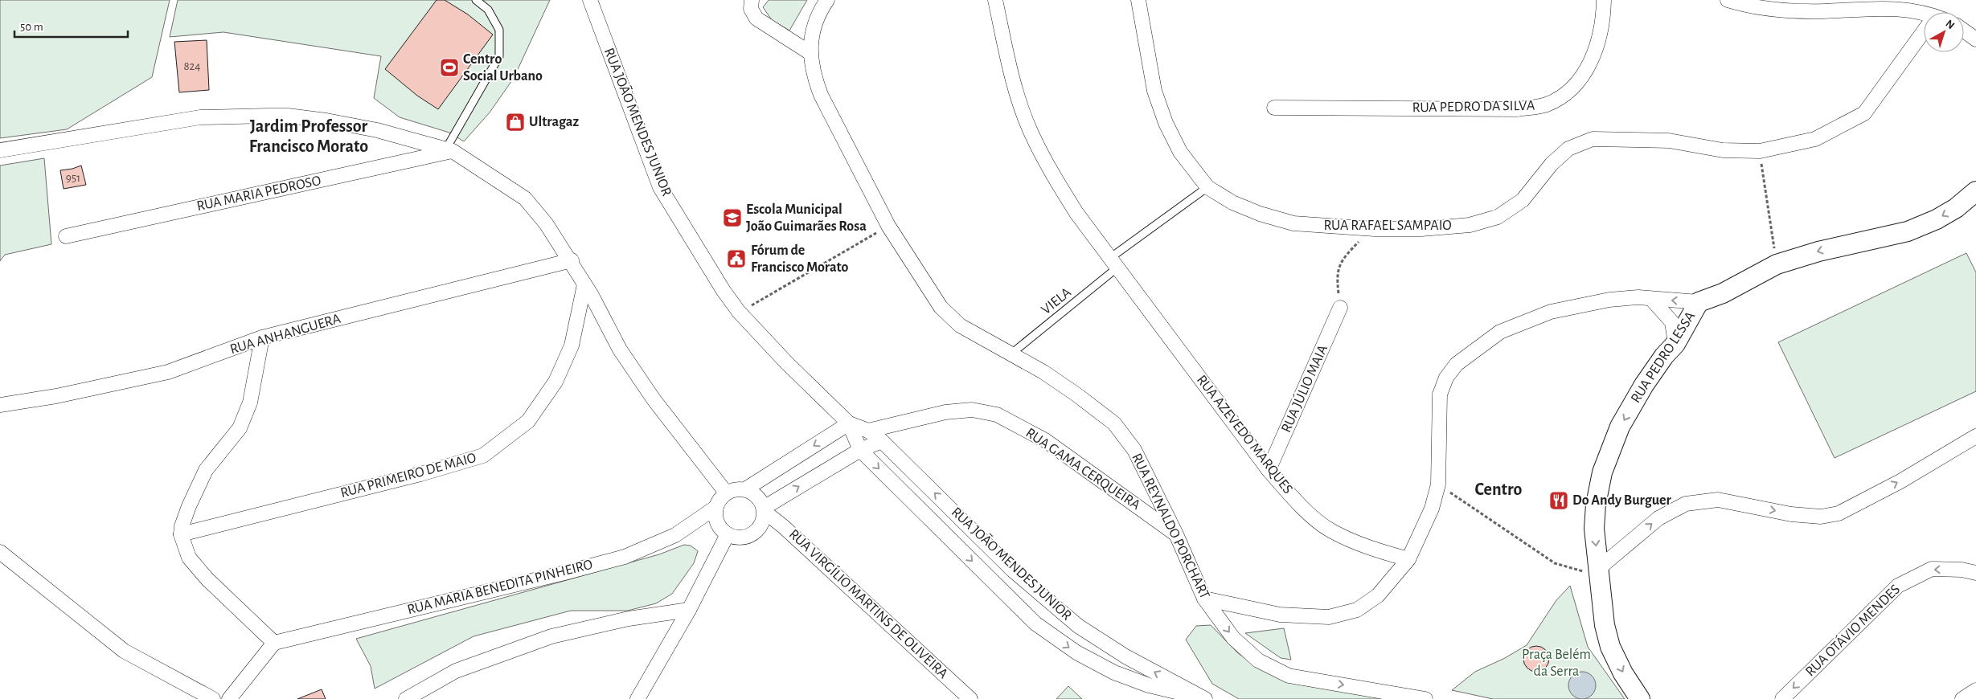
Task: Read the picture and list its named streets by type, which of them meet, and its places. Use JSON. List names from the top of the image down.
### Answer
{
  "streets": {
    "main road": ["RUA PEDRO LESSA"],
    "street": [
      "RUA PEDRO DA SILVA",
      "RUA JOÃO MENDES JUNIOR",
      "RUA MARIA PEDROSO",
      "RUA RAFAEL SAMPAIO",
      "RUA ANHANGUERA",
      "RUA JÚLIO MAIA",
      "RUA AZEVEDO MARQUES",
      "RUA GAMA CERQUEIRA",
      "RUA PRIMEIRO DE MAIO",
      "RUA REYNALDO PORCHART",
      "RUA MARIA BENEDITA PINHEIRO",
      "RUA VIRGÍLIO MARTINS DE OLIVEIRA",
      "RUA OTÁVIO MENDES"
    ],
    "lane": ["VIELA"]
  },
  "crossings": [
    ["RUA JOÃO MENDES JUNIOR", "RUA GAMA CERQUEIRA"],
    ["RUA RAFAEL SAMPAIO", "VIELA"],
    ["VIELA", "RUA AZEVEDO MARQUES"],
    ["VIELA", "RUA REYNALDO PORCHART"],
    ["RUA JÚLIO MAIA", "RUA AZEVEDO MARQUES"],
    ["RUA GAMA CERQUEIRA", "RUA REYNALDO PORCHART"],
    ["RUA MARIA BENEDITA PINHEIRO", "RUA VIRGÍLIO MARTINS DE OLIVEIRA"]
  ],
  "one_way": ["RUA PEDRO LESSA"],
  "districts": ["Jardim Professor Francisco Morato", "Centro"],
  "parks": ["Praça Belém da Serra"],
  "places": {
    "sports": ["Centro Social Urbano"],
    "shop": ["Ultragaz"],
    "school or university": ["Escola Municipal João Guimarães Rosa"],
    "public building": ["Fórum de Francisco Morato"],
    "restaurant": ["Do Andy Burguer"]
  },
  "house_numbers": ["824", "951"],
  "scale_bar": "50 m",
  "north": "top right"
}
